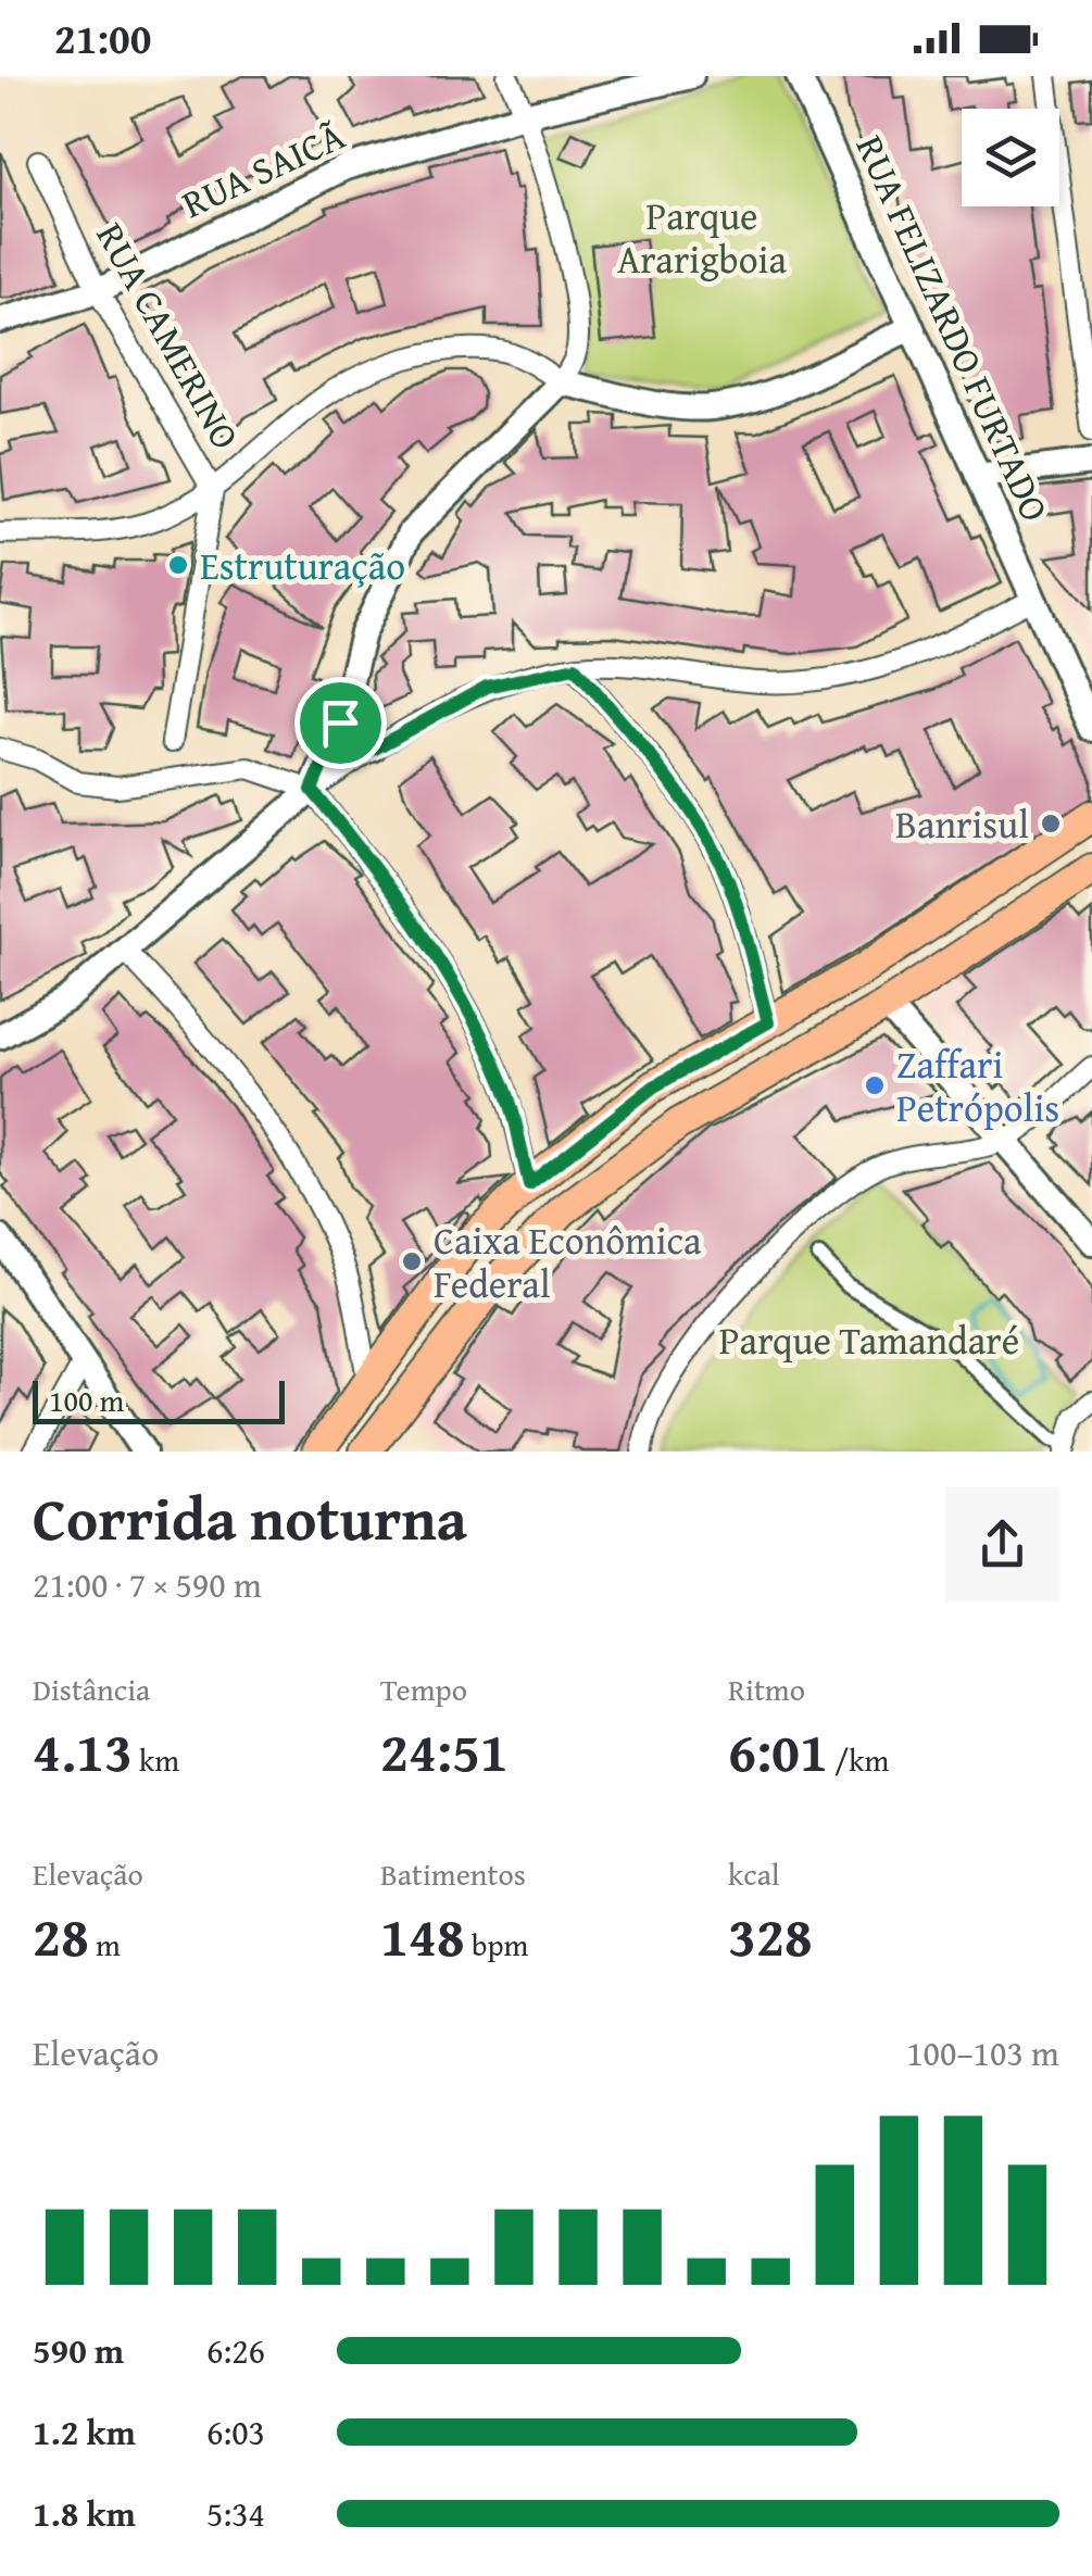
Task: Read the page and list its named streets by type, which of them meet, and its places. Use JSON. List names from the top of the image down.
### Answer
{
  "streets": {
    "street": ["RUA SAICÃ", "RUA FELIZARDO FURTADO", "RUA CAMERINO"]
  },
  "crossings": [
    ["RUA SAICÃ", "RUA CAMERINO"]
  ],
  "parks": ["Parque Ararigboia", "Parque Tamandaré"],
  "places": [
    "Estruturação",
    "Banrisul",
    "Zaffari Petrópolis",
    "Caixa Econômica Federal"
  ],
  "scale_bar": "100 m",
  "page": {
    "status": "21:00",
    "scale": "100 m",
    "heading": ["Corrida noturna", "21:00 · 7 × 590 m"],
    "stats": [
      ["Distância", "4.13 km"],
      ["Tempo", "24:51"],
      ["Ritmo", "6:01 /km"],
      ["Elevação", "28 m"],
      ["Batimentos", "148 bpm"],
      ["kcal", "328"]
    ],
    "chart": ["Elevação", "100–103 m"],
    "list": [
      {
        "name": "590 m",
        "note": "6:26"
      },
      {
        "name": "1.2 km",
        "note": "6:03"
      },
      {
        "name": "1.8 km",
        "note": "5:34"
      }
    ]
  }
}
